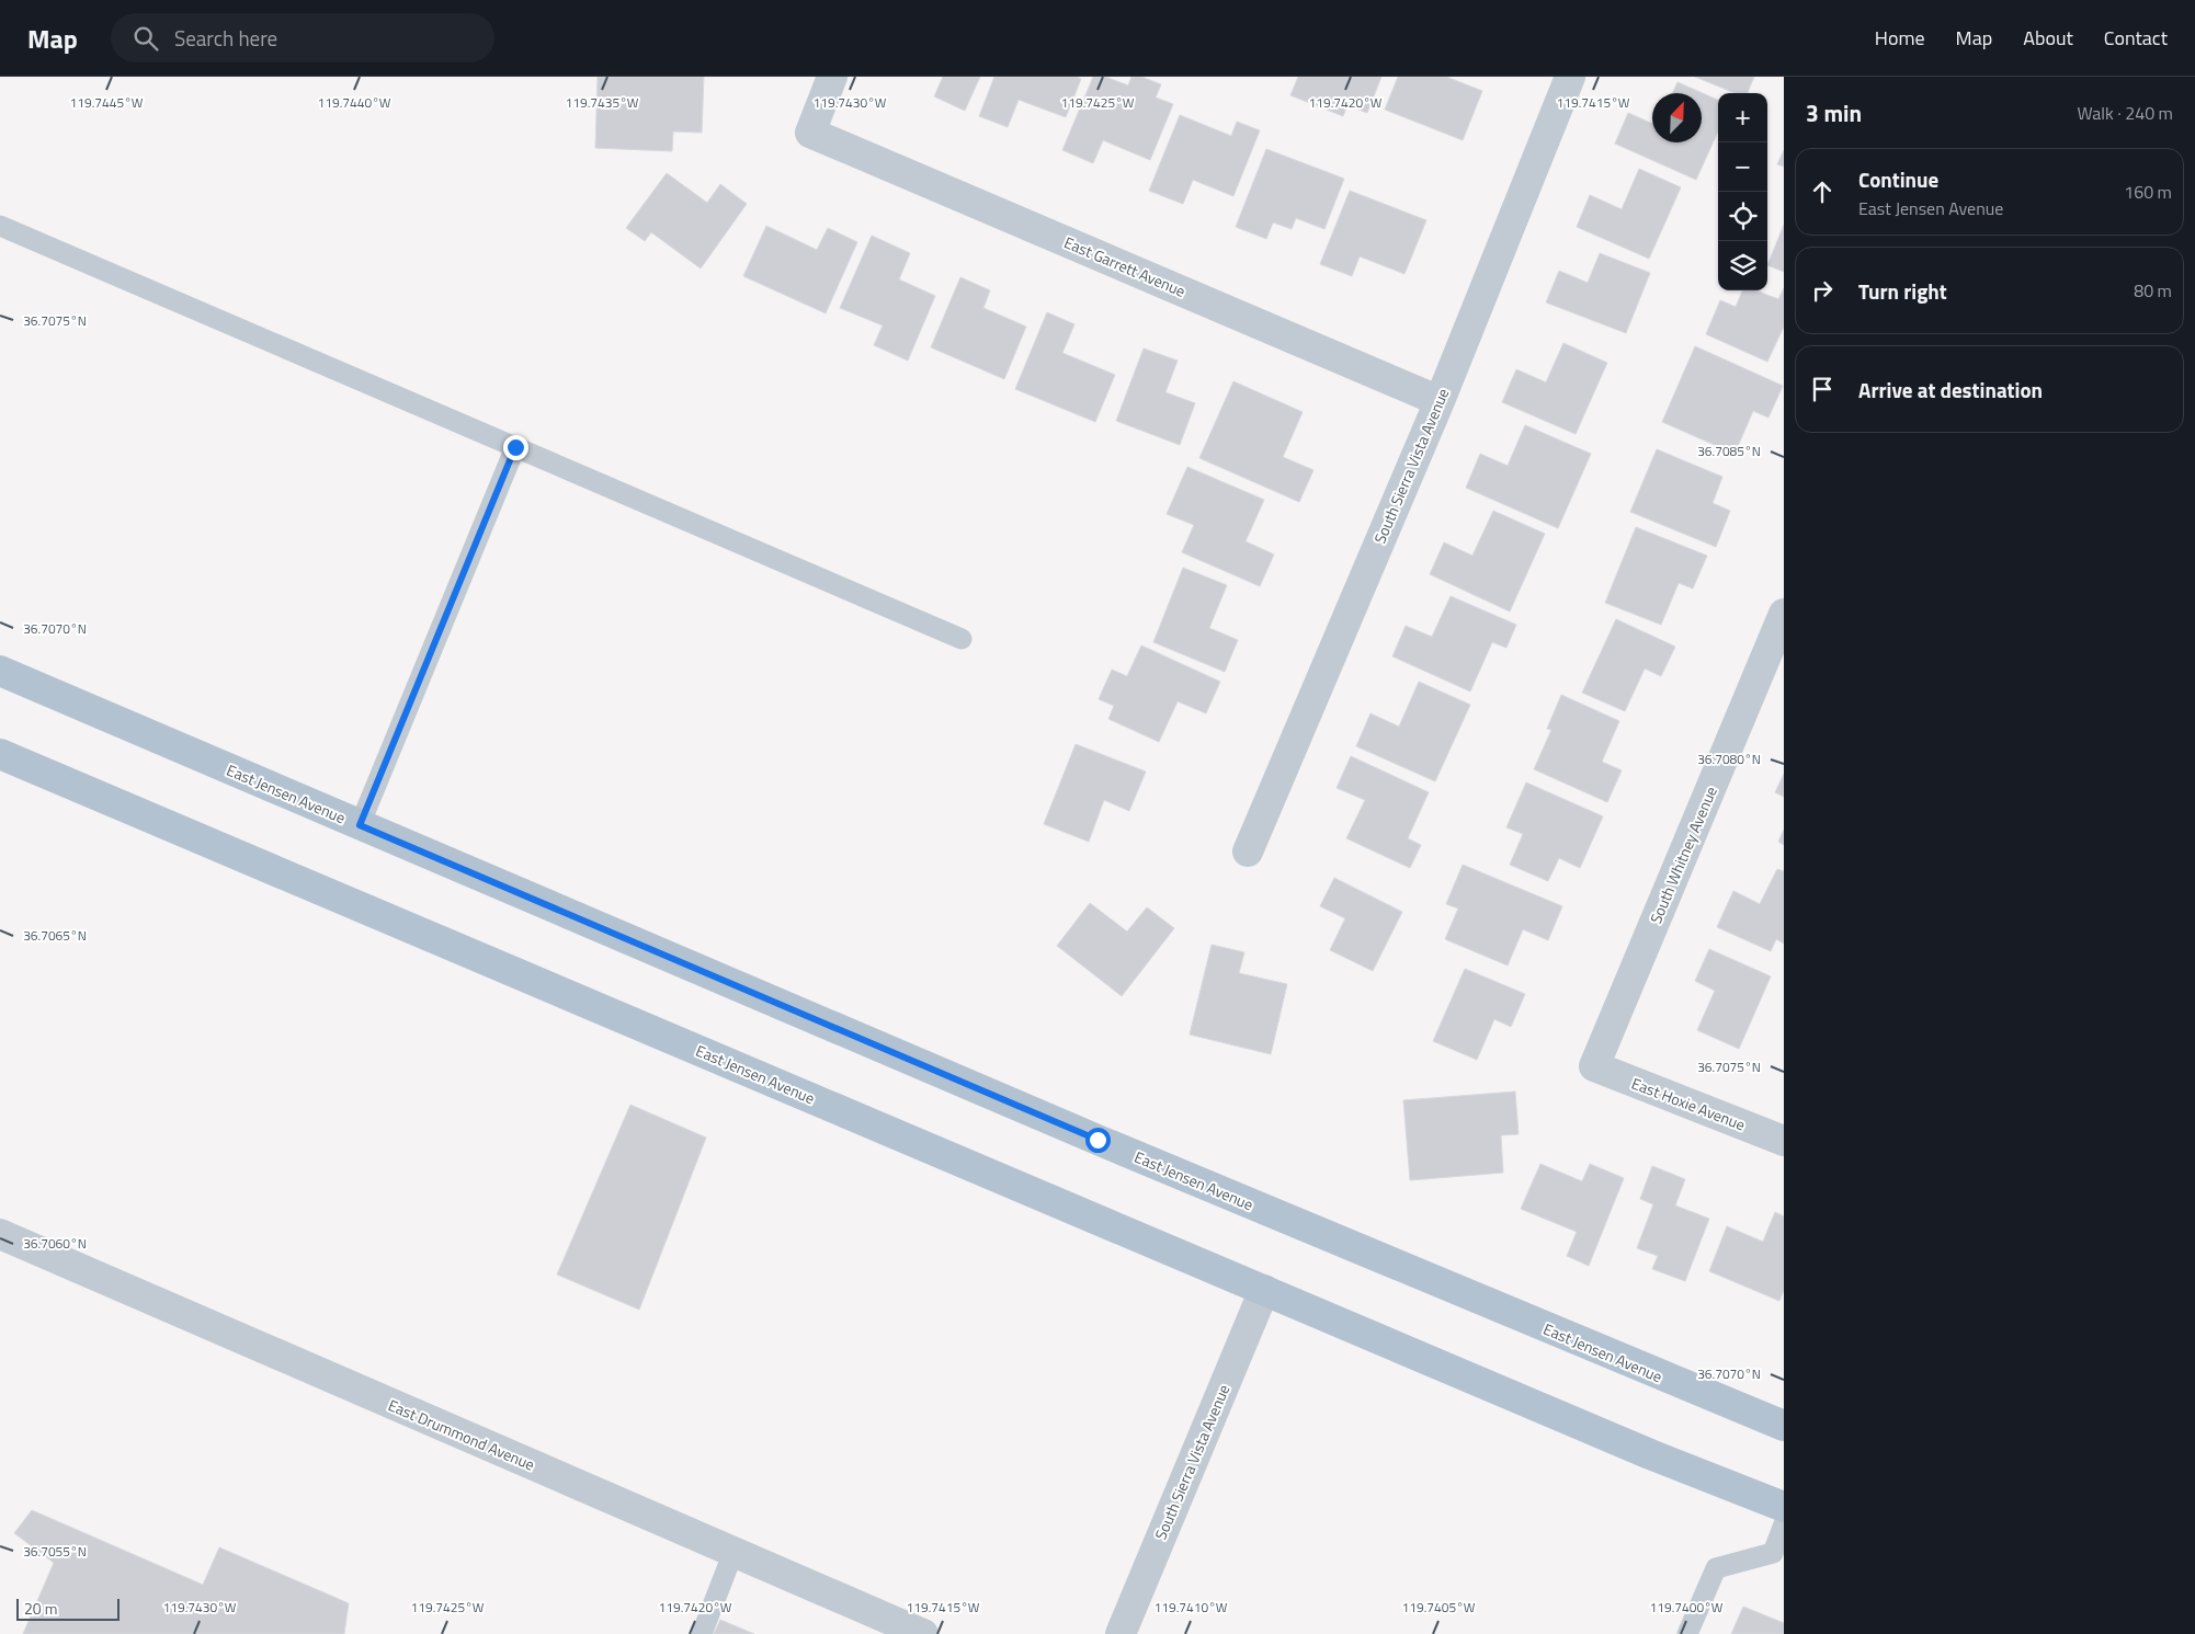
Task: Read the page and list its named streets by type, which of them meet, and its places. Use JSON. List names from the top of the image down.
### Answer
{
  "streets": {
    "main road": ["East Jensen Avenue"],
    "street": [
      "East Garrett Avenue",
      "South Sierra Vista Avenue",
      "South Whitney Avenue",
      "East Hoxie Avenue",
      "East Drummond Avenue"
    ]
  },
  "crossings": [
    ["East Garrett Avenue", "South Sierra Vista Avenue"],
    ["South Sierra Vista Avenue", "East Jensen Avenue"],
    ["South Whitney Avenue", "East Hoxie Avenue"]
  ],
  "scale_bar": "20 m",
  "north": "top right",
  "page": {
    "header": "Map",
    "search": "Search here",
    "nav": [
      "Home",
      "Map",
      "About",
      "Contact"
    ],
    "heading": ["3 min", "Walk · 240 m"],
    "map_buttons": ["+", "−"],
    "list": [
      ["Continue", "East Jensen Avenue", "160 m"],
      ["Turn right", "80 m"],
      "Arrive at destination"
    ],
    "scale": "20 m"
  },
  "coordinates": [
    "119.7445°W",
    "119.7440°W",
    "119.7435°W",
    "119.7430°W",
    "119.7425°W",
    "119.7420°W",
    "119.7415°W",
    "36.7075°N",
    "36.7085°N",
    "36.7070°N",
    "36.7080°N",
    "36.7065°N",
    "36.7060°N",
    "36.7055°N",
    "119.7410°W",
    "119.7405°W",
    "119.7400°W"
  ]
}
